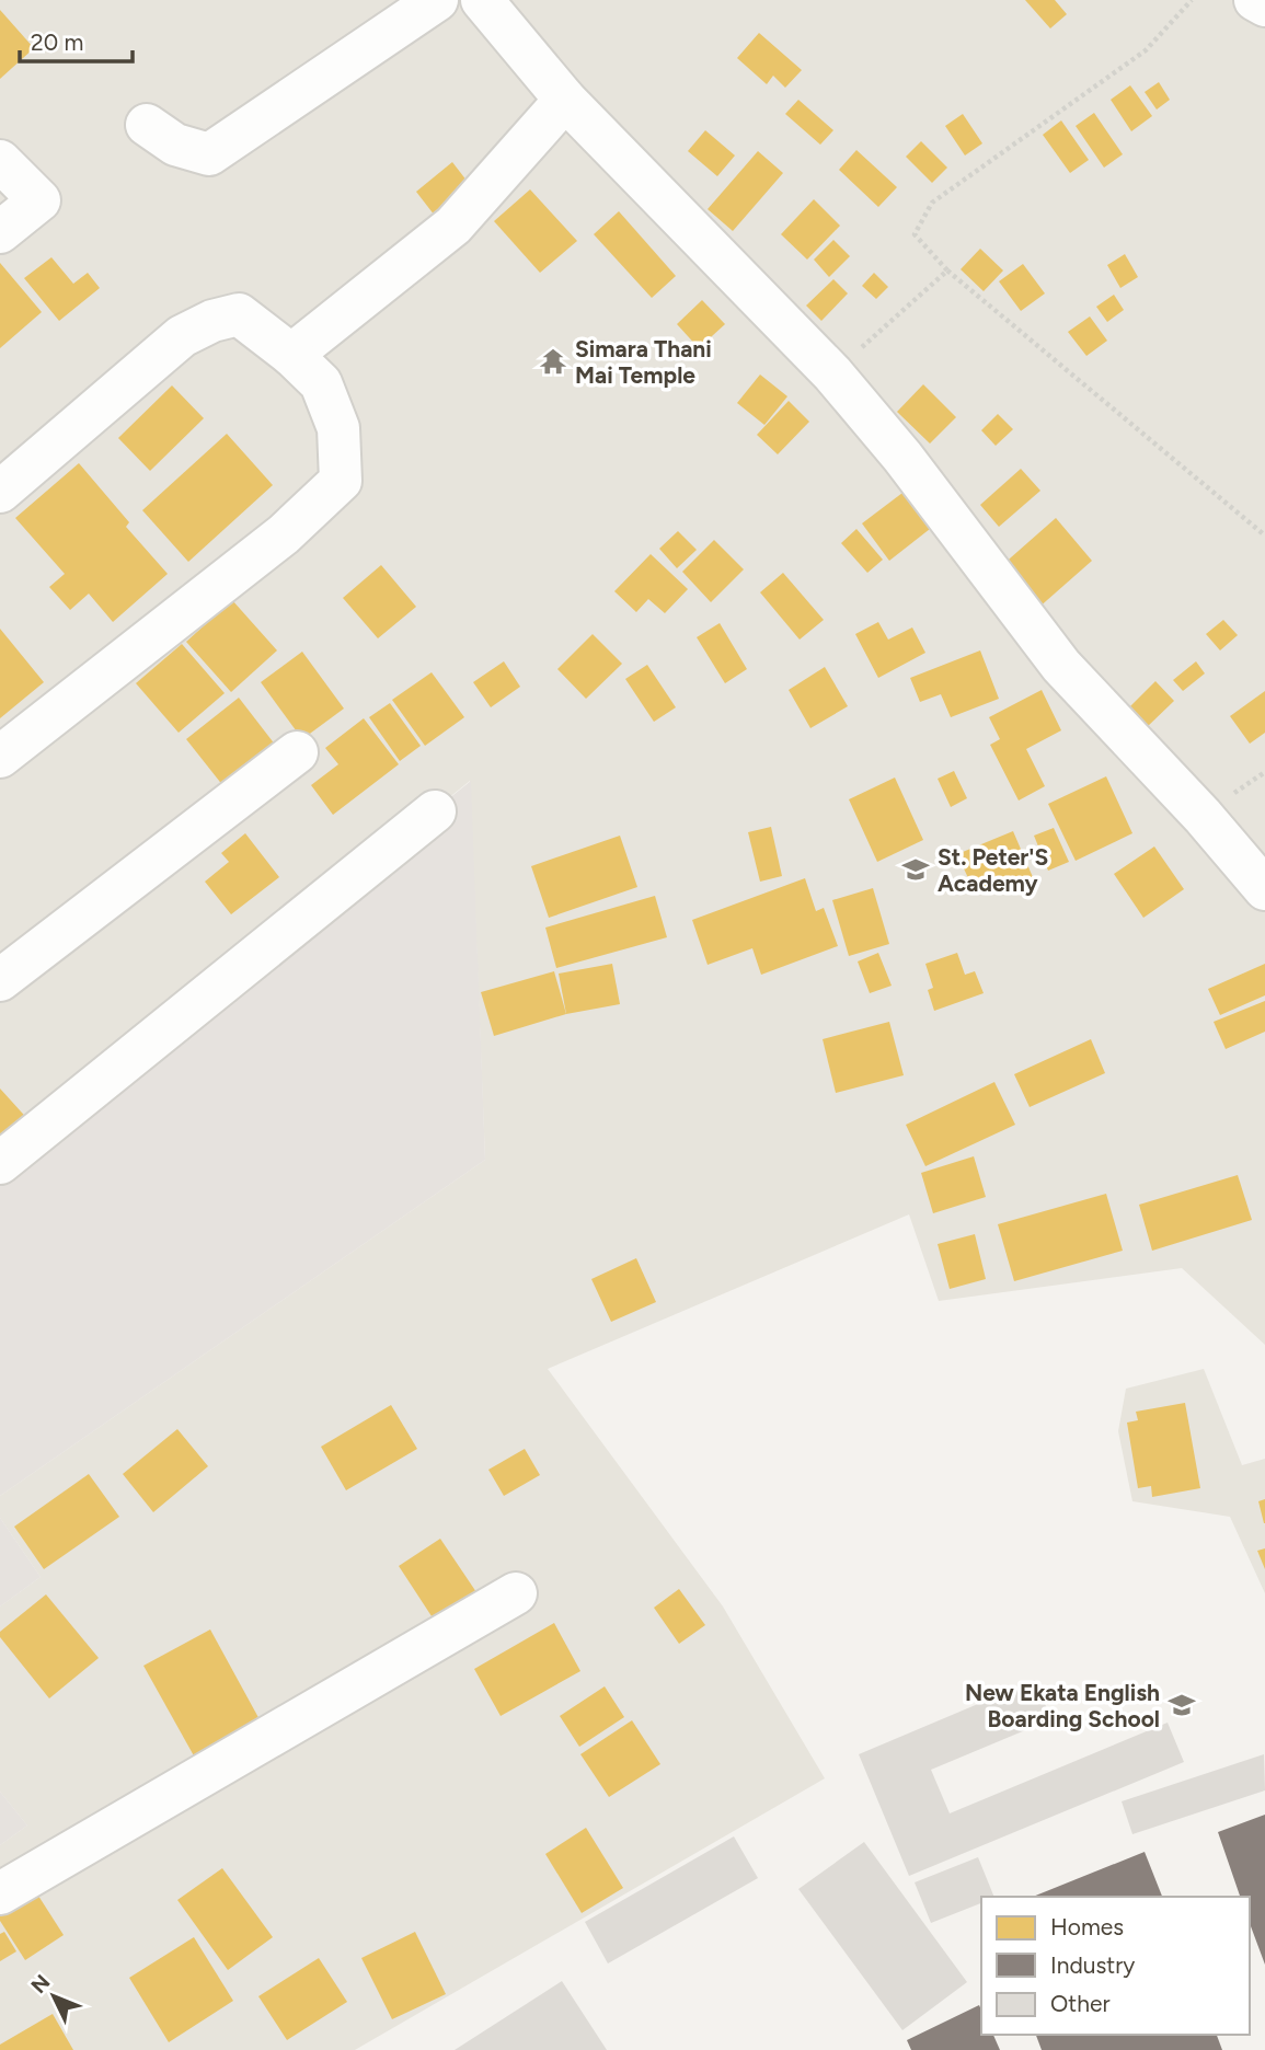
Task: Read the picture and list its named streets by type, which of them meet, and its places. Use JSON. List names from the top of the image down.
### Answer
{
  "places": {
    "temple": ["Simara Thani Mai Temple"],
    "school or university": ["St. Peter'S Academy", "New Ekata English Boarding School"]
  },
  "legend": ["Homes", "Industry", "Other"],
  "scale_bar": "20 m",
  "north": "top left"
}
